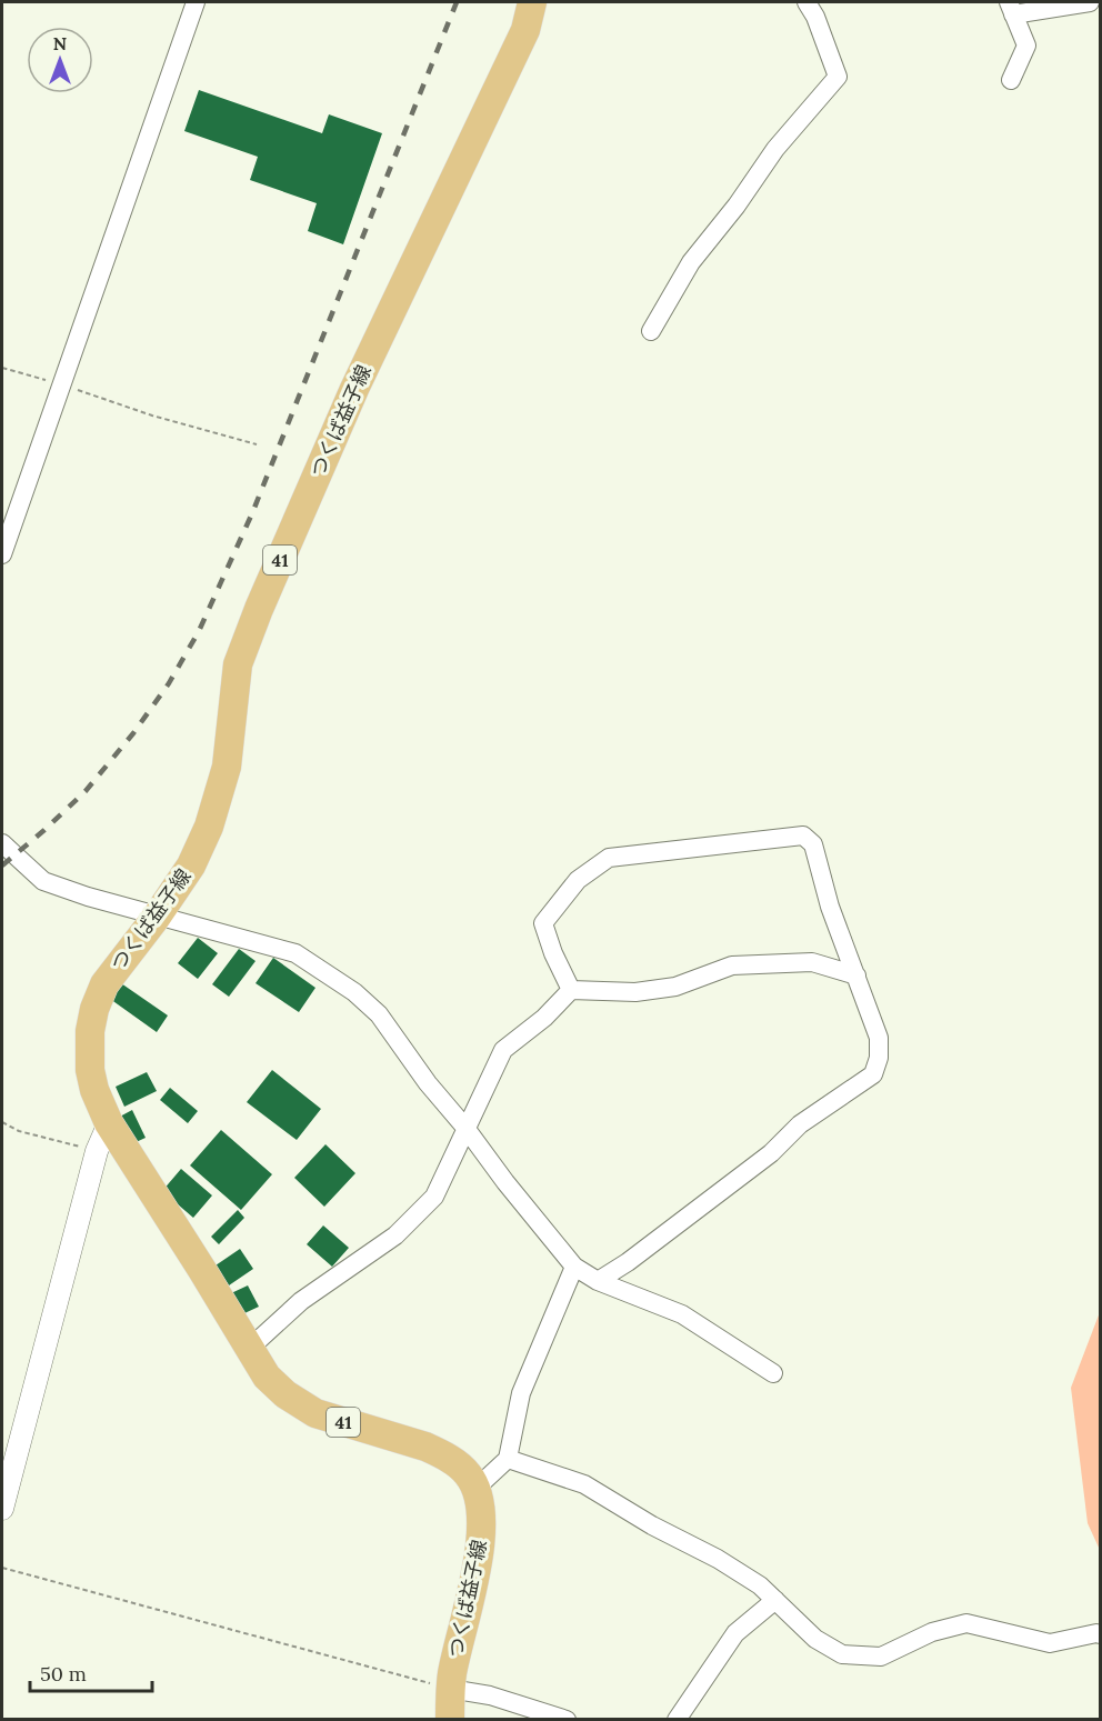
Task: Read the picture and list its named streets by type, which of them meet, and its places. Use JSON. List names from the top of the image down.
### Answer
{
  "streets": {
    "main road": ["つくば益子線", "41"]
  },
  "scale_bar": "50 m",
  "north": "top"
}
